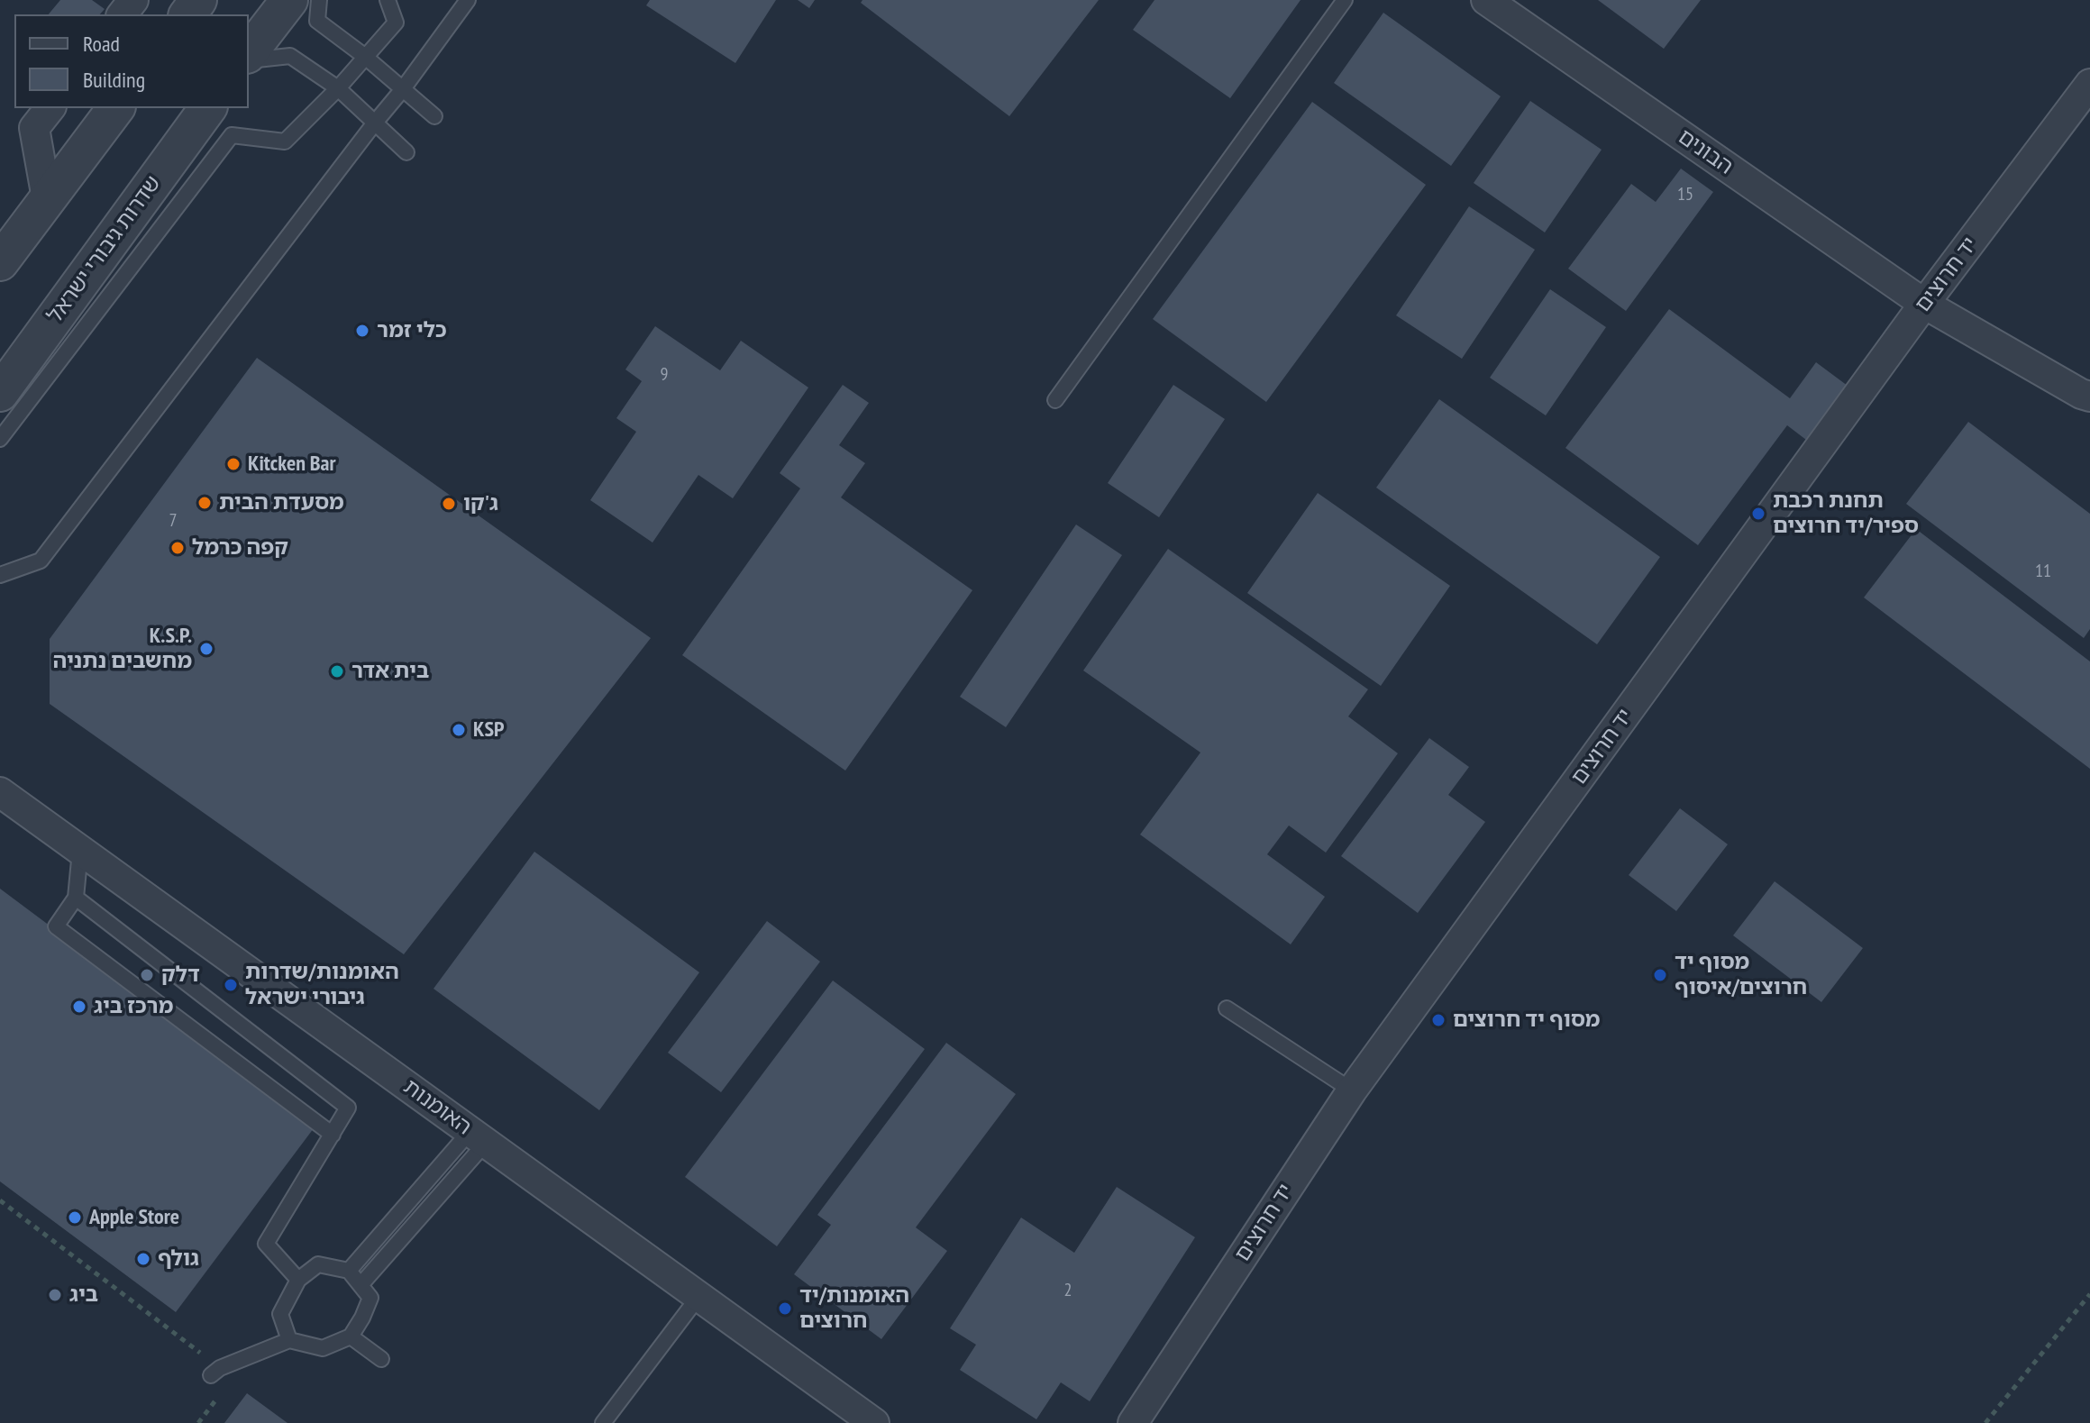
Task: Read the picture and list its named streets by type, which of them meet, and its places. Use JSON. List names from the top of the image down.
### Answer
{
  "streets": {
    "street": [
      "הבונים",
      "שדרות גיבורי ישראל",
      "יד חרוצים",
      "האומנות"
    ]
  },
  "crossings": [
    ["הבונים", "יד חרוצים"]
  ],
  "places": [
    "כלי זמר",
    "Kitcken Bar",
    "מסעדת הבית",
    "ג'קו",
    "תחנת רכבת ספיר/יד חרוצים",
    "קפה כרמל",
    "K.S.P. מחשבים נתניה",
    "בית אדר",
    "KSP",
    "דלק",
    "מסוף יד חרוצים/איסוף",
    "האומנות/שדרות גיבורי ישראל",
    "מרכז ביג",
    "מסוף יד חרוצים",
    "Apple Store",
    "גולף",
    "ביג",
    "האומנות/יד חרוצים"
  ],
  "house_numbers": [
    "15",
    "9",
    "7",
    "11",
    "2"
  ],
  "legend": ["Road", "Building"]
}
